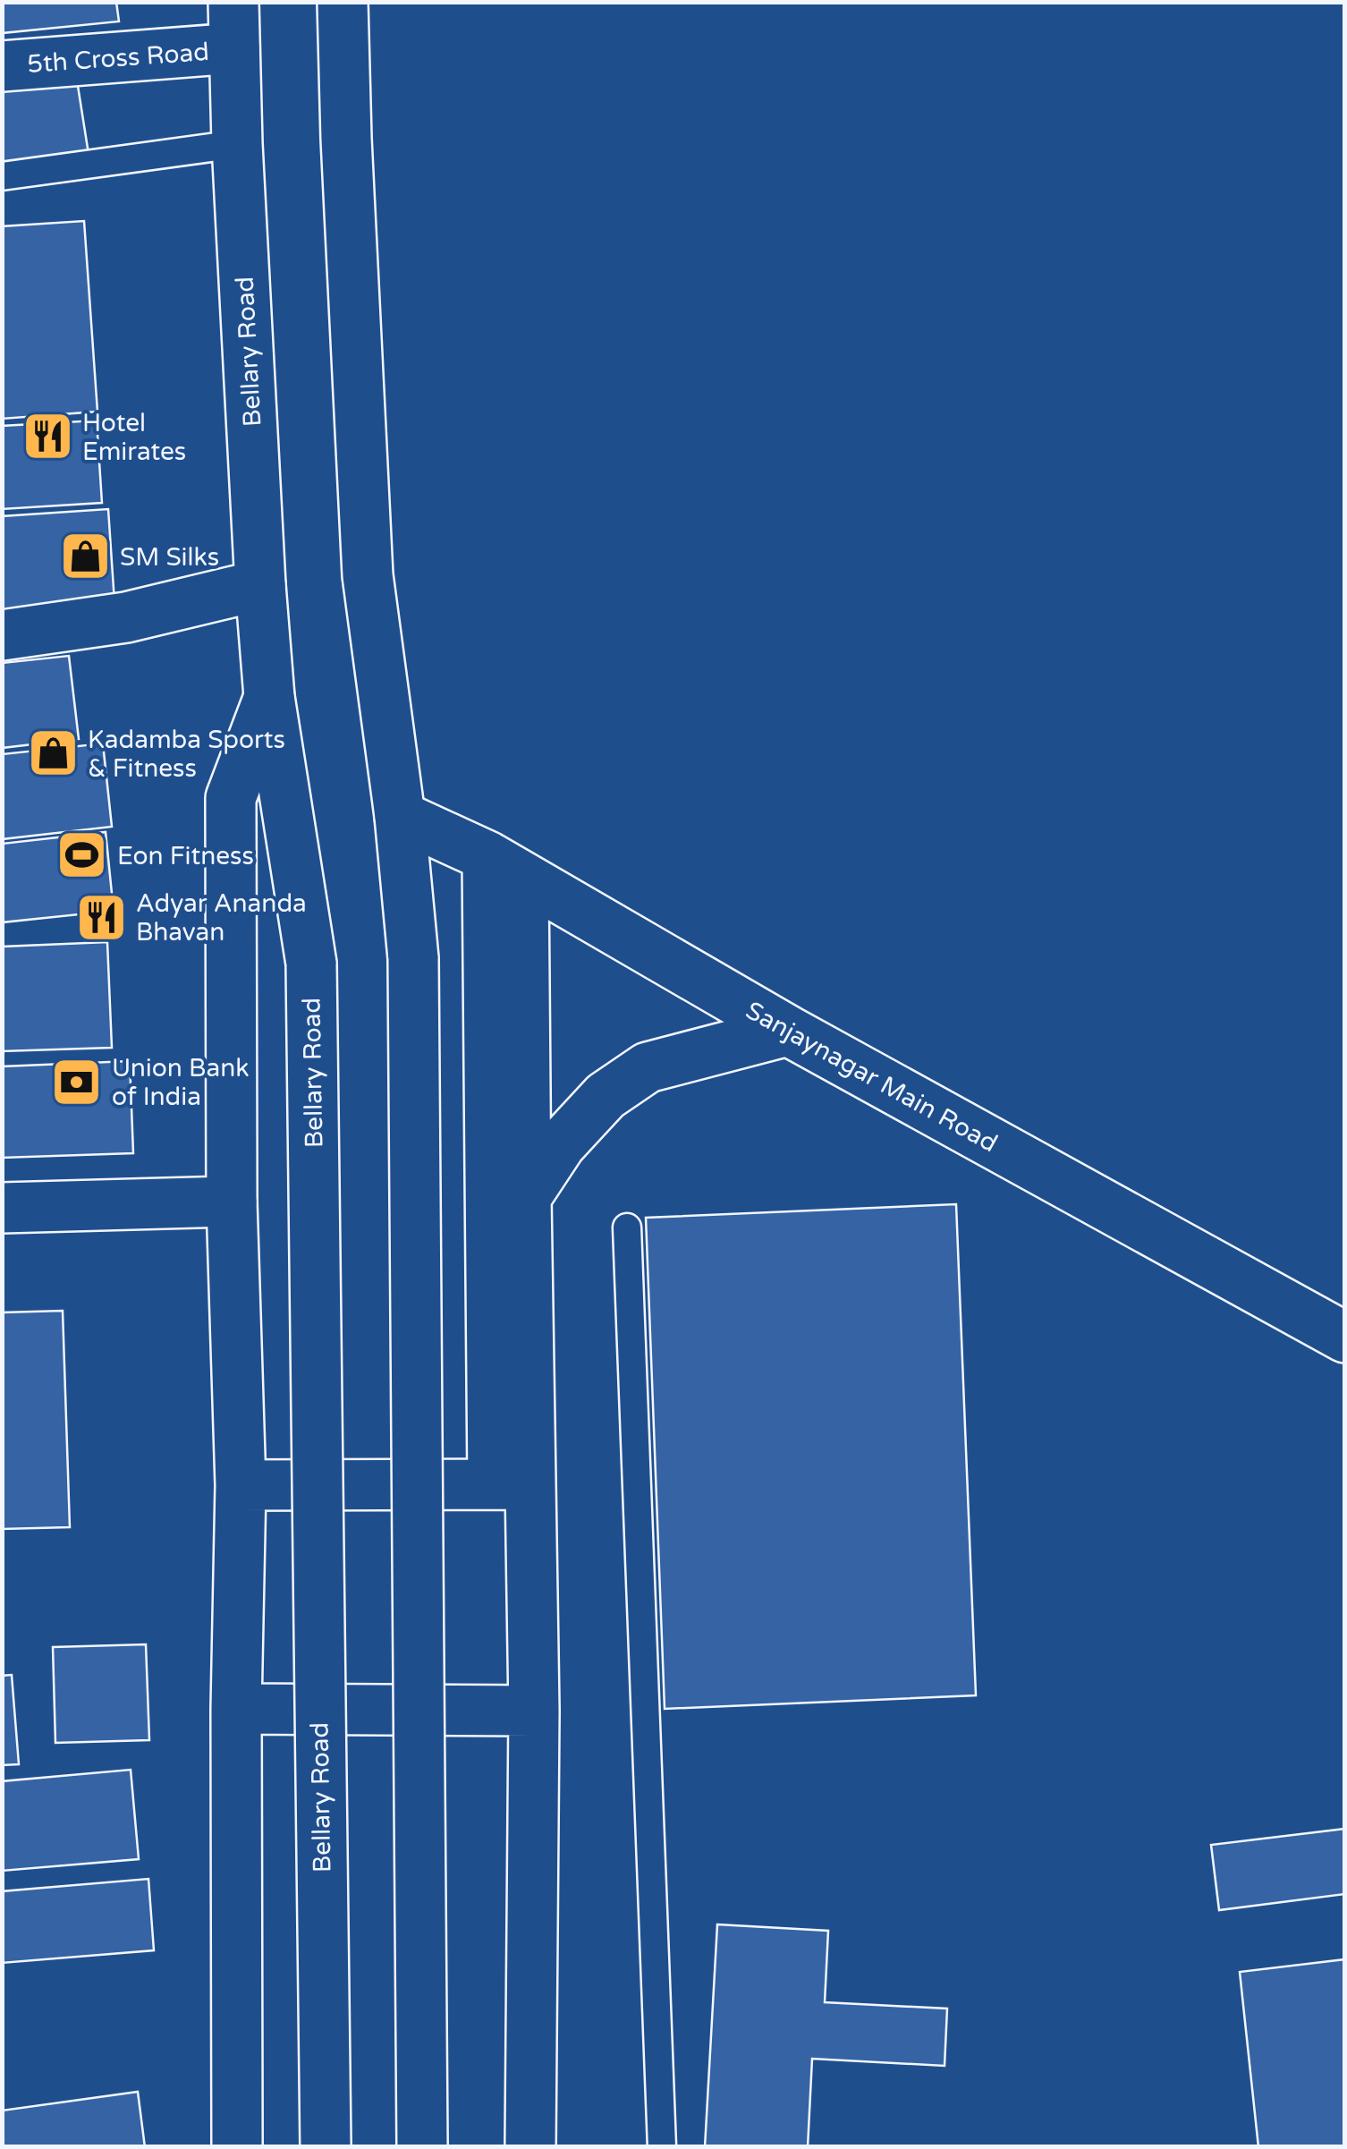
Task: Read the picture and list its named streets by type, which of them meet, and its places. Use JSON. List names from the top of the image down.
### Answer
{
  "streets": {
    "main road": ["5th Cross Road", "Bellary Road", "Sanjaynagar Main Road"]
  },
  "crossings": [
    ["5th Cross Road", "Bellary Road"]
  ],
  "places": {
    "restaurant": ["Hotel Emirates", "Adyar Ananda Bhavan"],
    "shop": ["SM Silks", "Kadamba Sports & Fitness"],
    "sports": ["Eon Fitness"],
    "bank": ["Union Bank of India"]
  }
}
